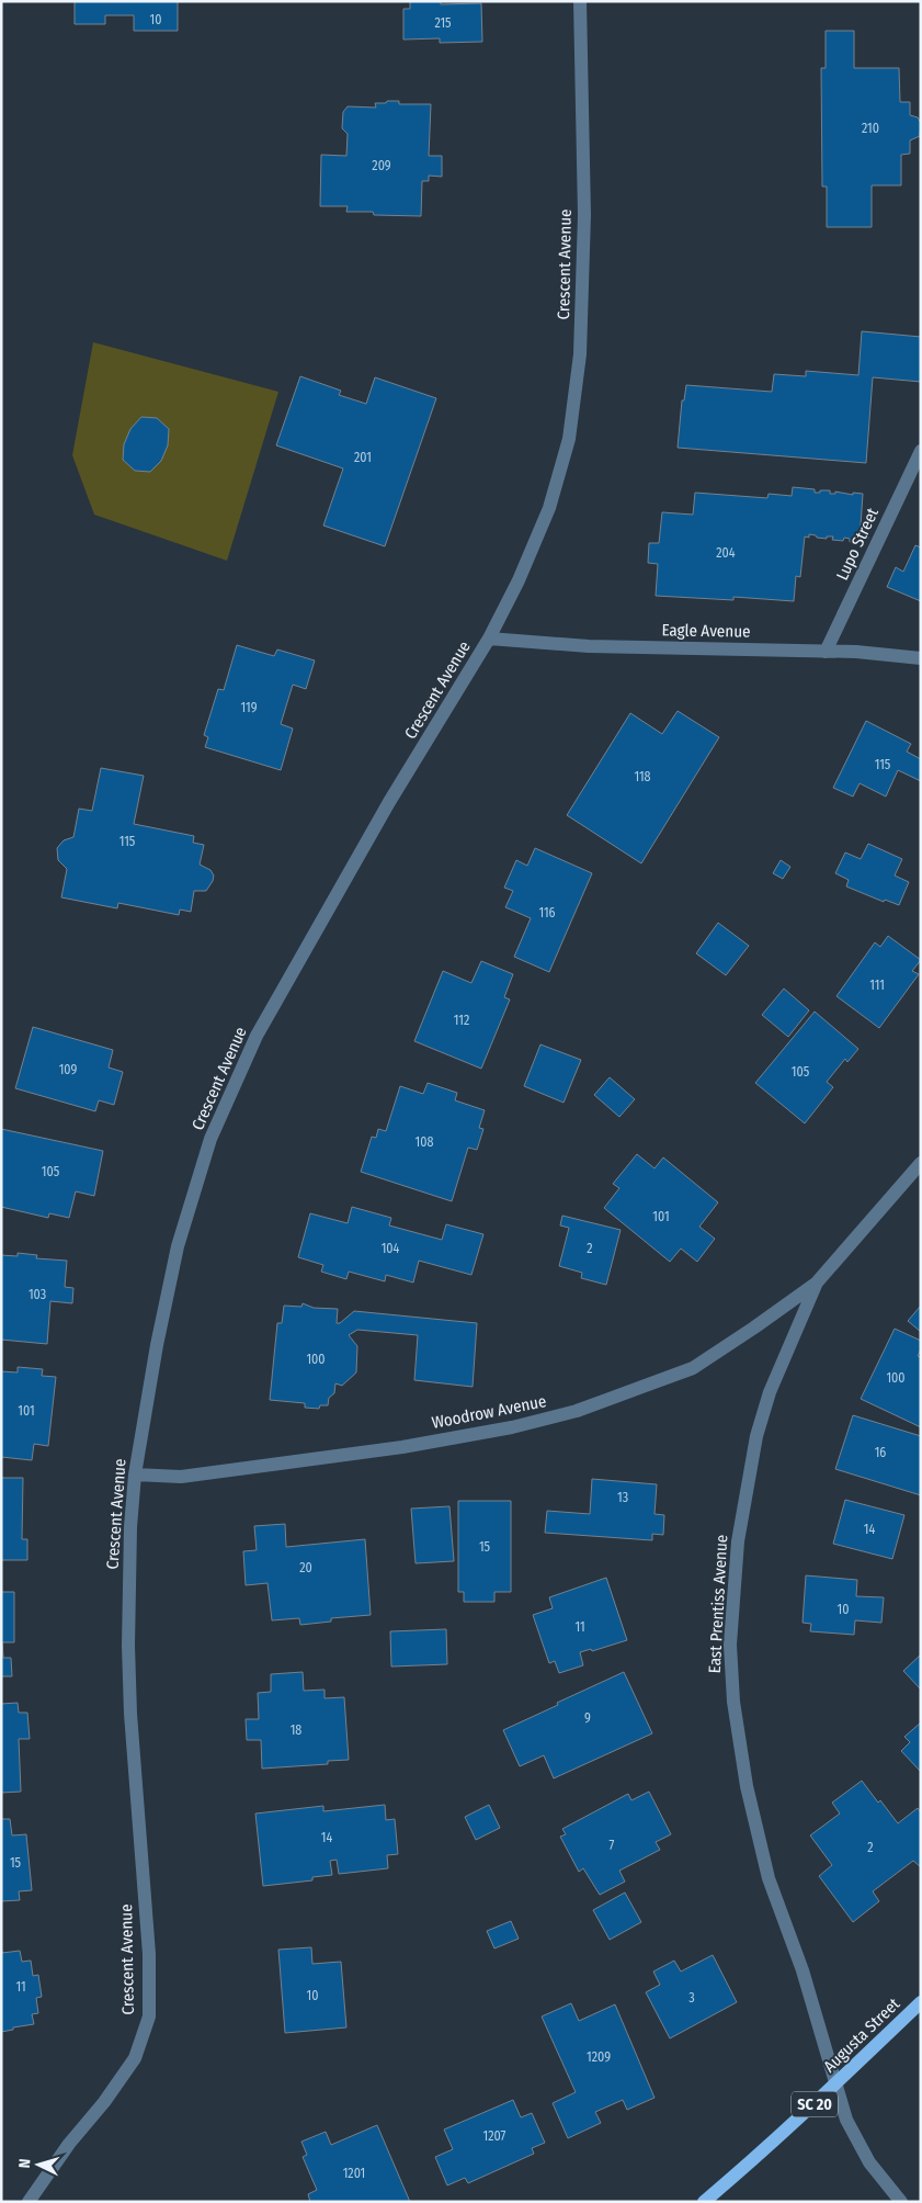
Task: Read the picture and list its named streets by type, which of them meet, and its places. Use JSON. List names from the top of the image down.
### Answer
{
  "streets": {
    "main road": ["Augusta Street", "SC 20"],
    "street": [
      "Crescent Avenue",
      "Lupo Street",
      "Eagle Avenue",
      "Woodrow Avenue",
      "East Prentiss Avenue"
    ]
  },
  "crossings": [
    ["Crescent Avenue", "Eagle Avenue"],
    ["Crescent Avenue", "Woodrow Avenue"],
    ["Lupo Street", "Eagle Avenue"],
    ["Woodrow Avenue", "East Prentiss Avenue"],
    ["East Prentiss Avenue", "Augusta Street"]
  ],
  "house_numbers": [
    "10",
    "215",
    "210",
    "209",
    "201",
    "204",
    "119",
    "115",
    "118",
    "115",
    "116",
    "111",
    "112",
    "109",
    "105",
    "108",
    "105",
    "101",
    "104",
    "2",
    "103",
    "100",
    "100",
    "101",
    "16",
    "13",
    "14",
    "15",
    "20",
    "10",
    "11",
    "9",
    "18",
    "14",
    "7",
    "2",
    "15",
    "11",
    "10",
    "3",
    "1209",
    "1207",
    "1201"
  ],
  "north": "left"
}
